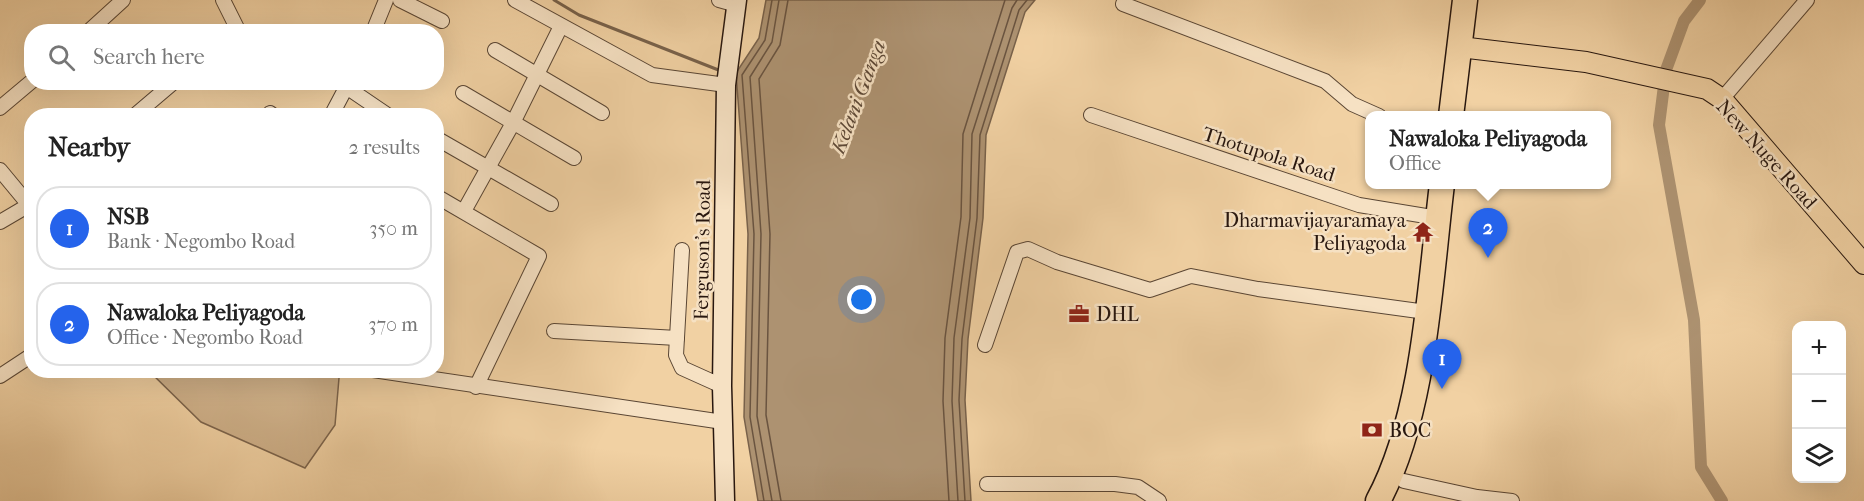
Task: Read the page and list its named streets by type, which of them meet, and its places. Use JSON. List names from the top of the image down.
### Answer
{
  "streets": {
    "main road": ["New Nuge Road"],
    "street": ["Thotupola Road", "Ferguson's Road"]
  },
  "water": ["Kelani Ganga"],
  "places": {
    "temple": ["Dharmavijayaramaya Peliyagoda"],
    "office": ["DHL"],
    "bank": ["BOC"]
  },
  "page": {
    "search": "Search here",
    "heading": ["Nearby", "2 results"],
    "popup": ["Nawaloka Peliyagoda", "Office"],
    "list": [
      {
        "mark": "1",
        "name": "NSB",
        "note": "Bank · Negombo Road",
        "value": "350 m"
      },
      {
        "mark": "2",
        "name": "Nawaloka Peliyagoda",
        "note": "Office · Negombo Road",
        "value": "370 m"
      }
    ],
    "pins": ["2", "1"],
    "map_buttons": ["+", "−"]
  }
}
